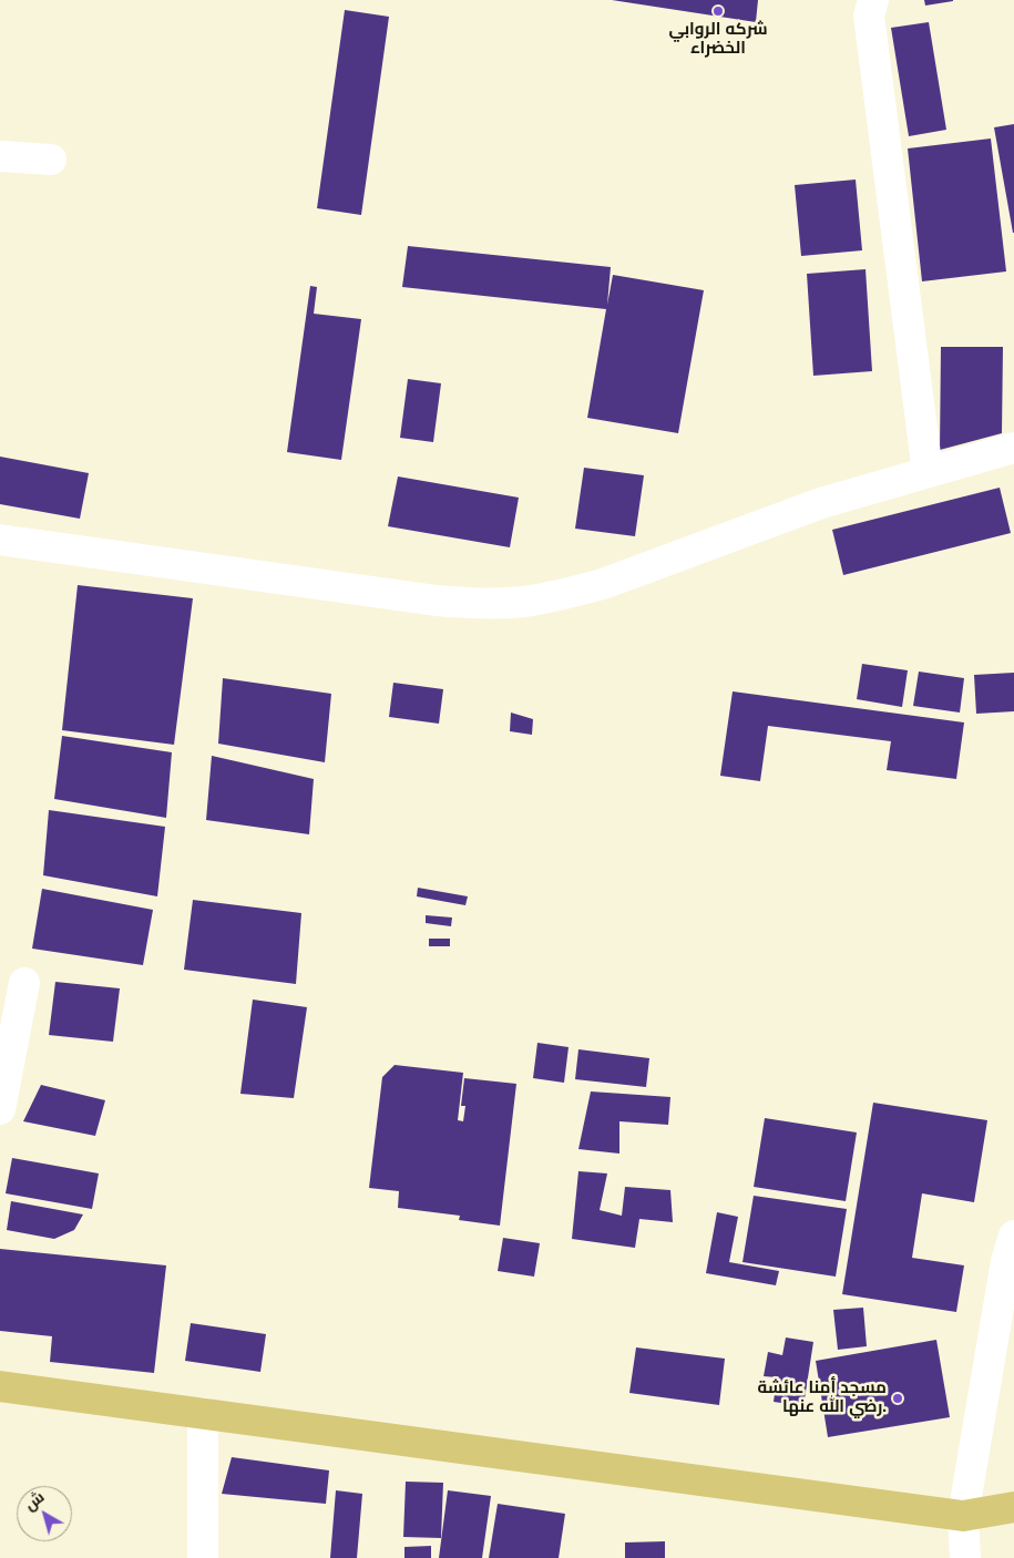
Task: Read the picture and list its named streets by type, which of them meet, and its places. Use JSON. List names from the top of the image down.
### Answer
{
  "places": ["شركه الروابي الخضراء", "مسجد أمنا عائشة رضي الله عنها."],
  "north": "top left"
}
